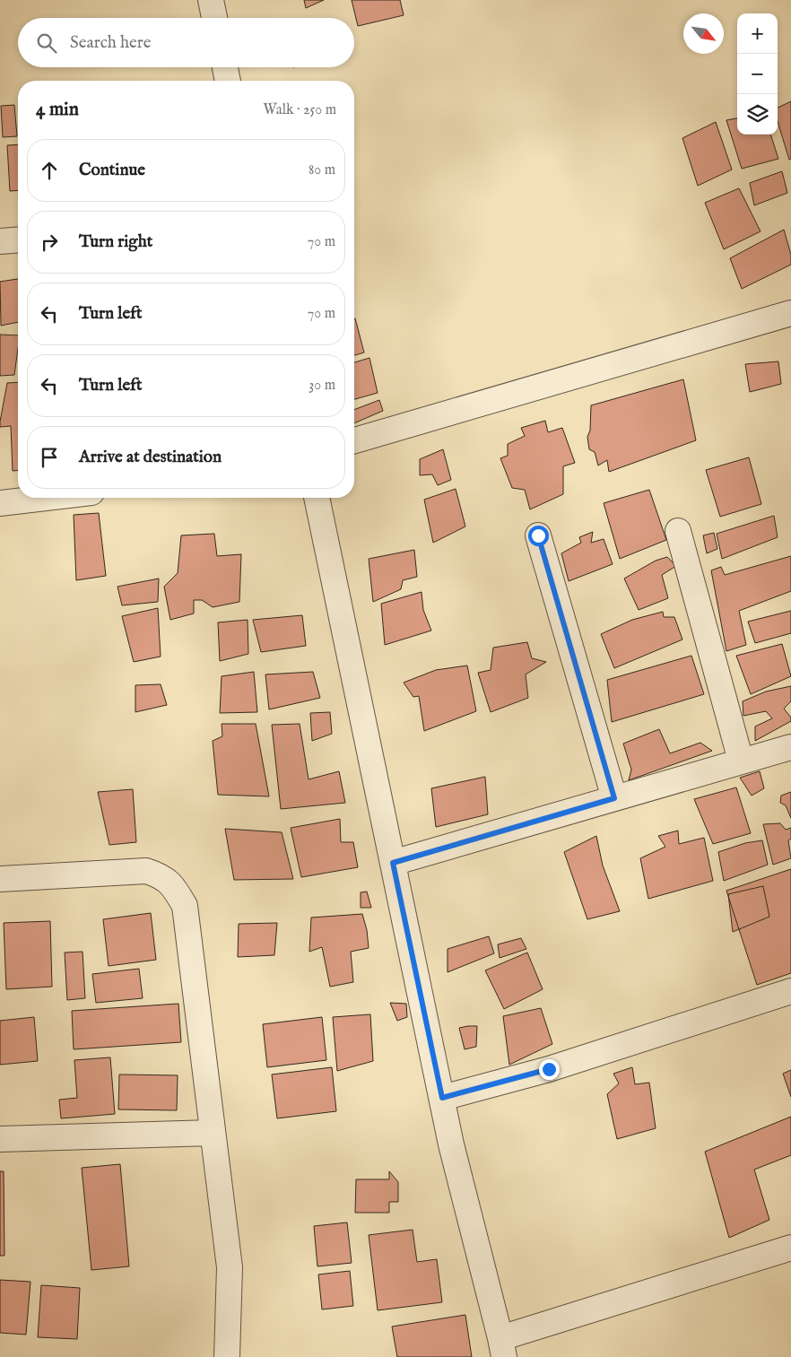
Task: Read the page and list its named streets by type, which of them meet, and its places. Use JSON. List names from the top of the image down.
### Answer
{
  "north": "bottom right",
  "page": {
    "map_buttons": ["+", "−"],
    "search": "Search here",
    "heading": ["4 min", "Walk · 250 m"],
    "list": [
      ["Continue", "80 m"],
      ["Turn right", "70 m"],
      ["Turn left", "70 m"],
      ["Turn left", "30 m"],
      "Arrive at destination"
    ]
  }
}
